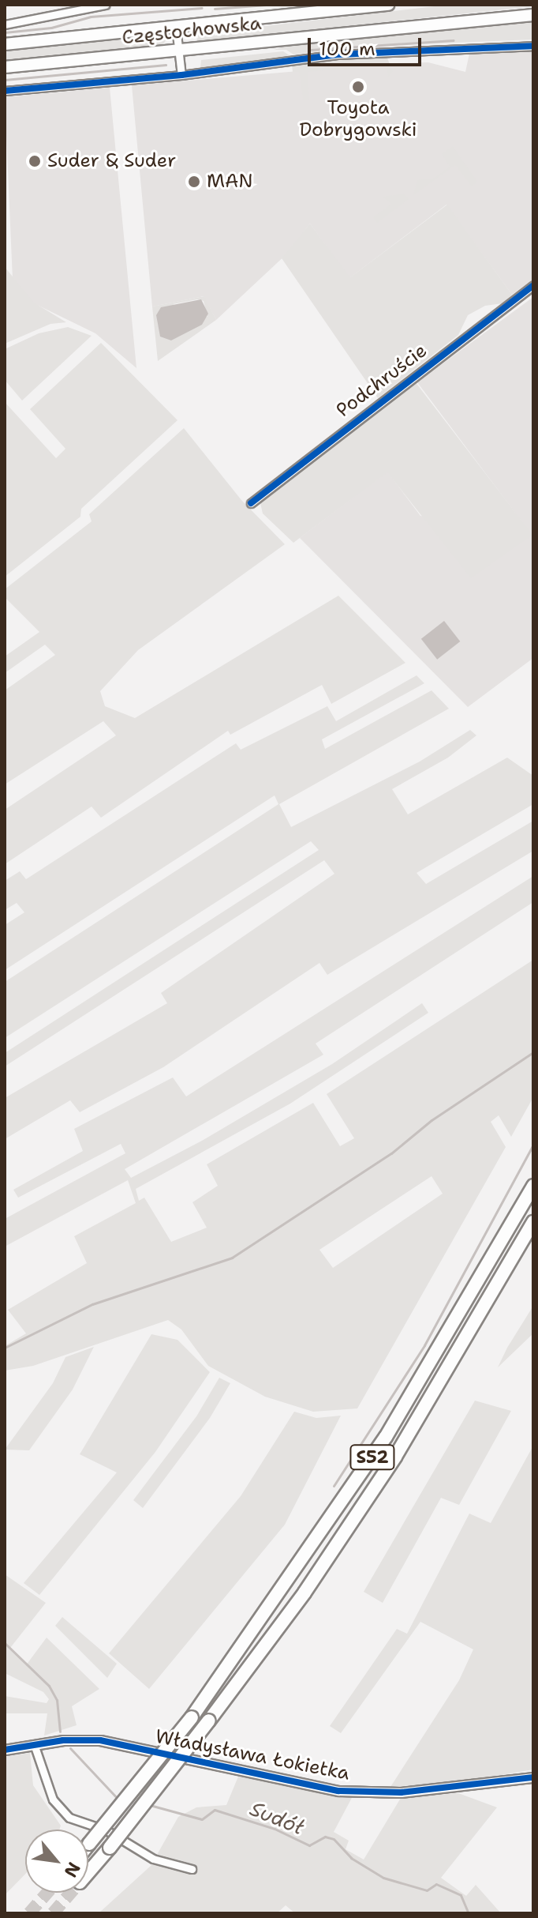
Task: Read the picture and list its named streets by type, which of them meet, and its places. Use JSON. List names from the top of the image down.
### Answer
{
  "streets": {
    "highway": ["S52"],
    "main road": ["Częstochowska"],
    "street": ["Podchruście", "Władysława Łokietka"]
  },
  "water": ["Sudół"],
  "places": ["Toyota Dobrygowski", "Suder & Suder", "MAN"],
  "scale_bar": "100 m",
  "north": "bottom right"
}
